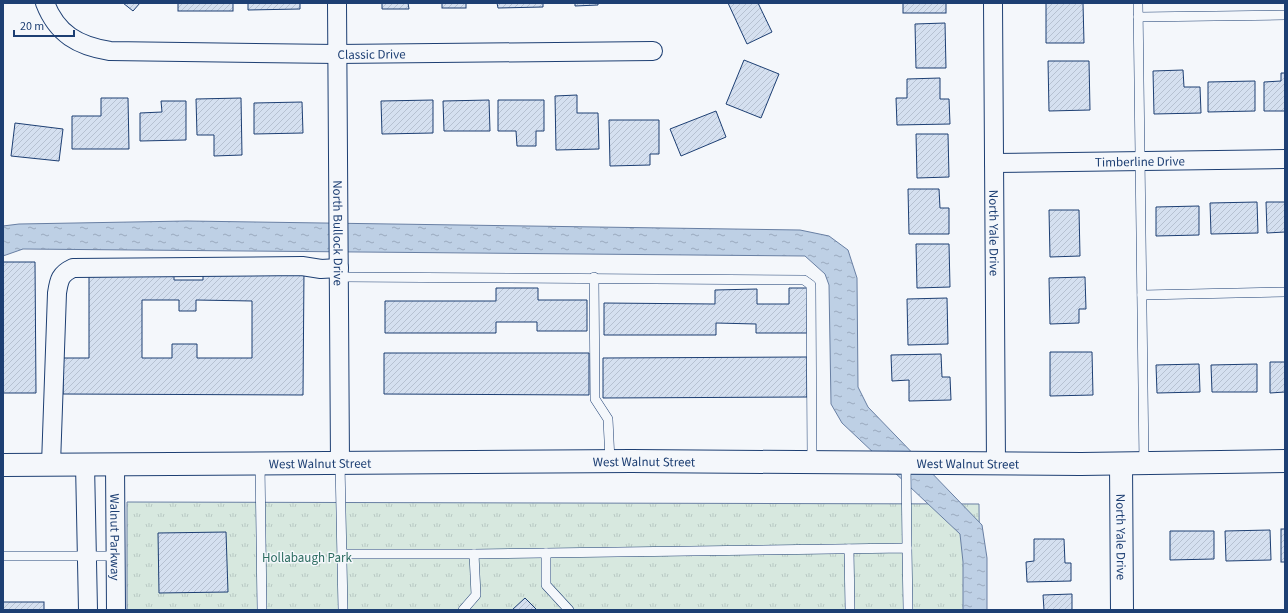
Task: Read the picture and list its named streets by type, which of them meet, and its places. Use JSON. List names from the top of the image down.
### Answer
{
  "streets": {
    "main road": ["North Yale Drive", "West Walnut Street"],
    "street": [
      "Classic Drive",
      "Timberline Drive",
      "North Bullock Drive",
      "Walnut Parkway"
    ]
  },
  "crossings": [
    ["Classic Drive", "North Bullock Drive"],
    ["Timberline Drive", "North Yale Drive"],
    ["North Bullock Drive", "West Walnut Street"],
    ["North Yale Drive", "West Walnut Street"],
    ["West Walnut Street", "Walnut Parkway"]
  ],
  "parks": ["Hollabaugh Park"],
  "scale_bar": "20 m"
}
